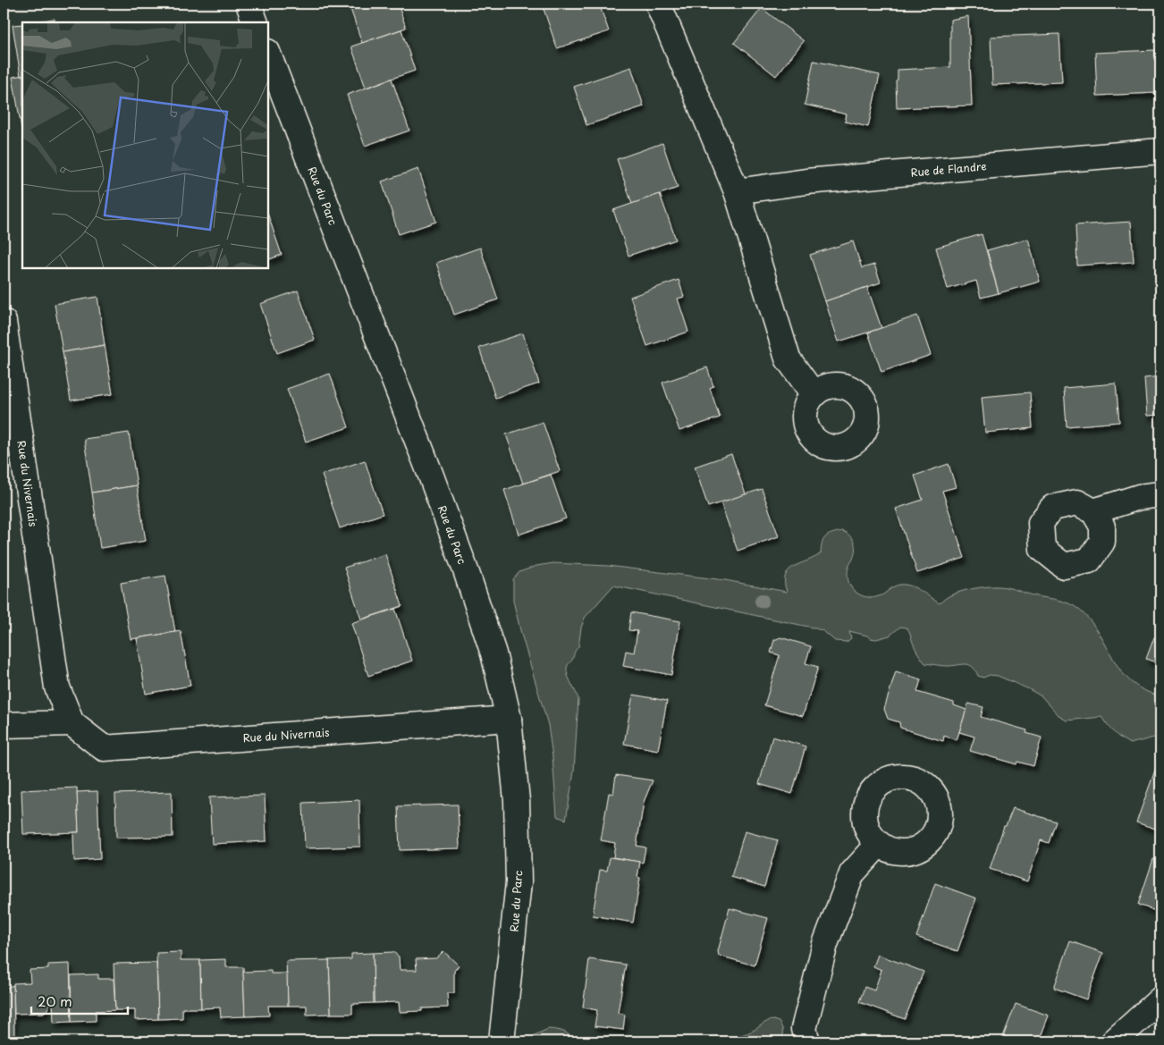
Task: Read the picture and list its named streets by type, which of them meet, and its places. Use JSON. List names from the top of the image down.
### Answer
{
  "streets": {
    "street": ["Rue de Flandre", "Rue du Parc", "Rue du Nivernais"]
  },
  "crossings": [
    ["Rue du Parc", "Rue du Nivernais"]
  ],
  "scale_bar": "20 m"
}
